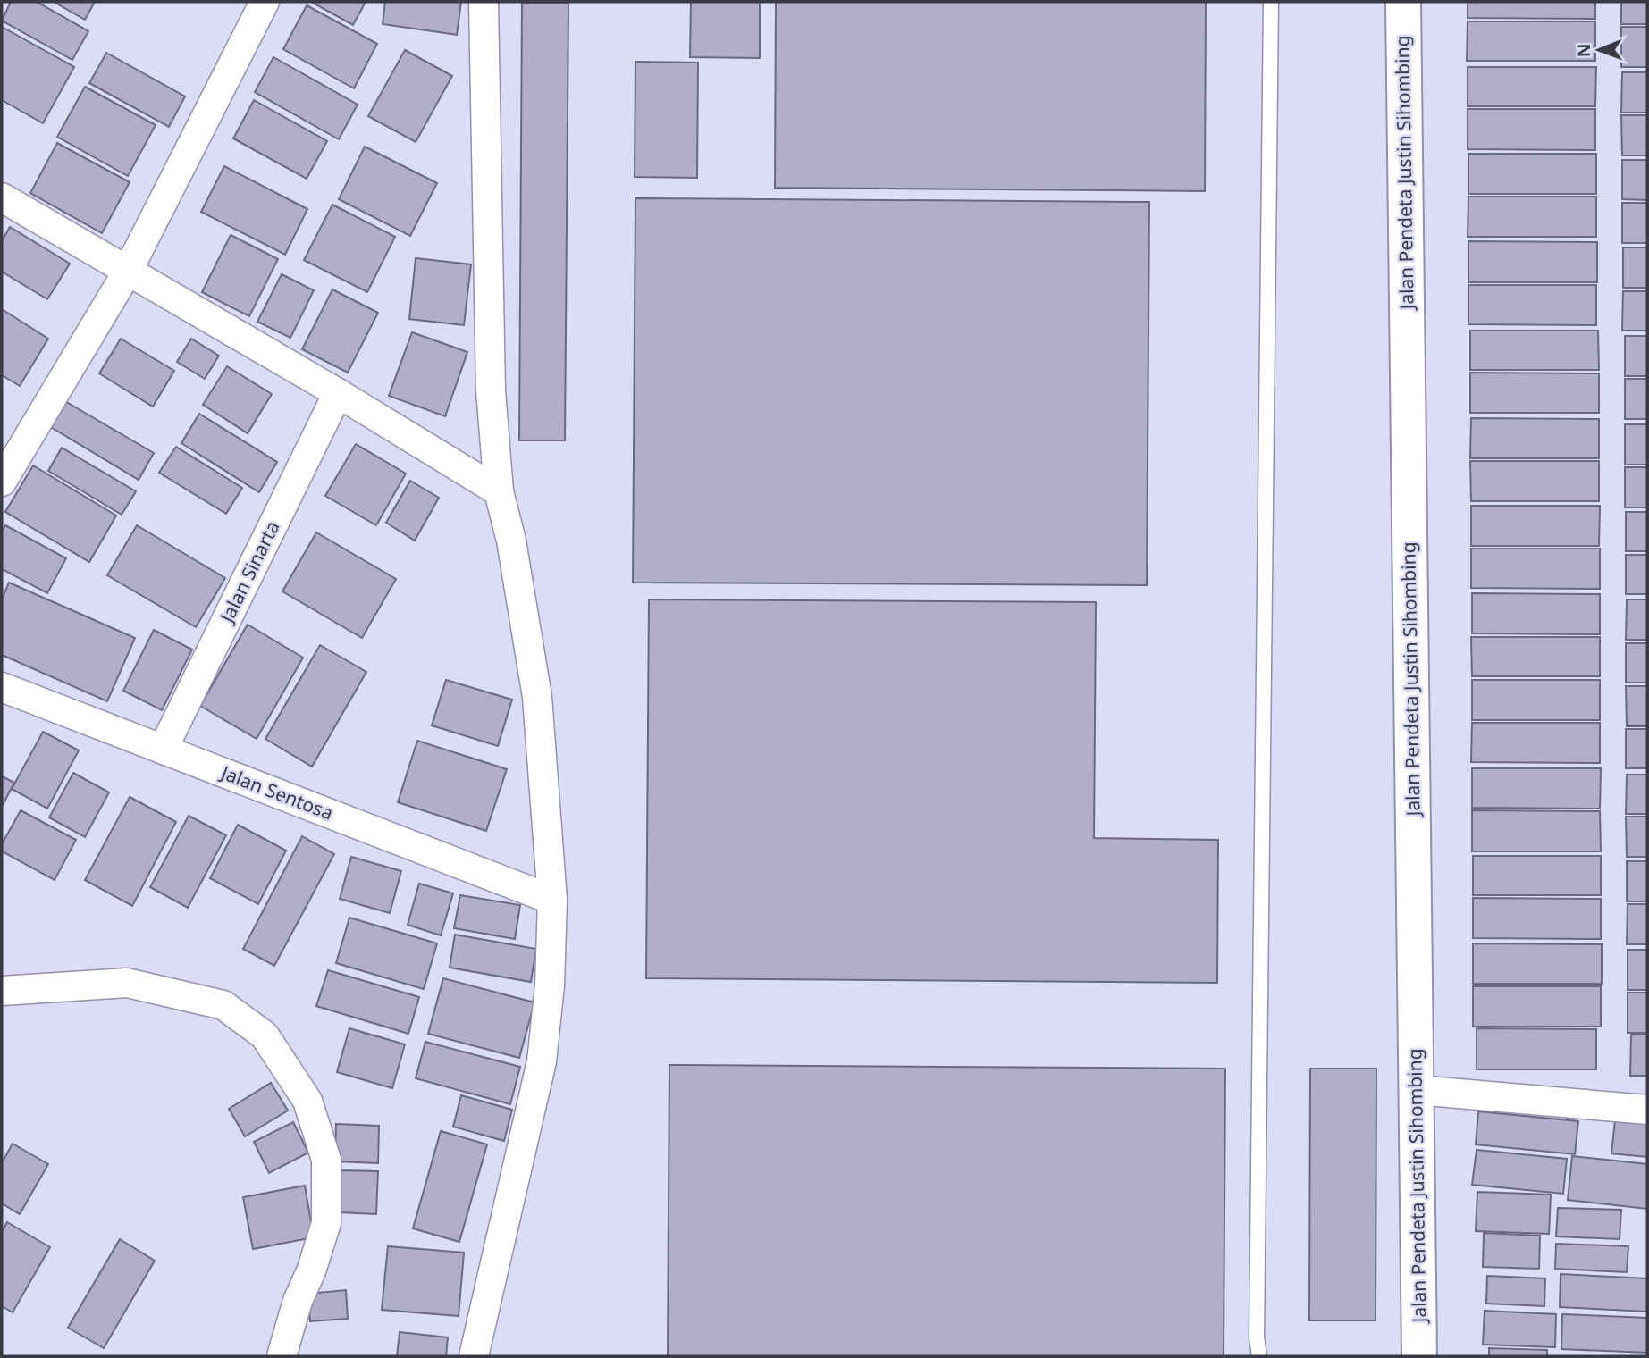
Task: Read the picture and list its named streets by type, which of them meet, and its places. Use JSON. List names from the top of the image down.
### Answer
{
  "streets": {
    "street": ["Jalan Pendeta Justin Sihombing", "Jalan Sinarta", "Jalan Sentosa"]
  },
  "crossings": [
    ["Jalan Sinarta", "Jalan Sentosa"]
  ],
  "north": "left"
}
